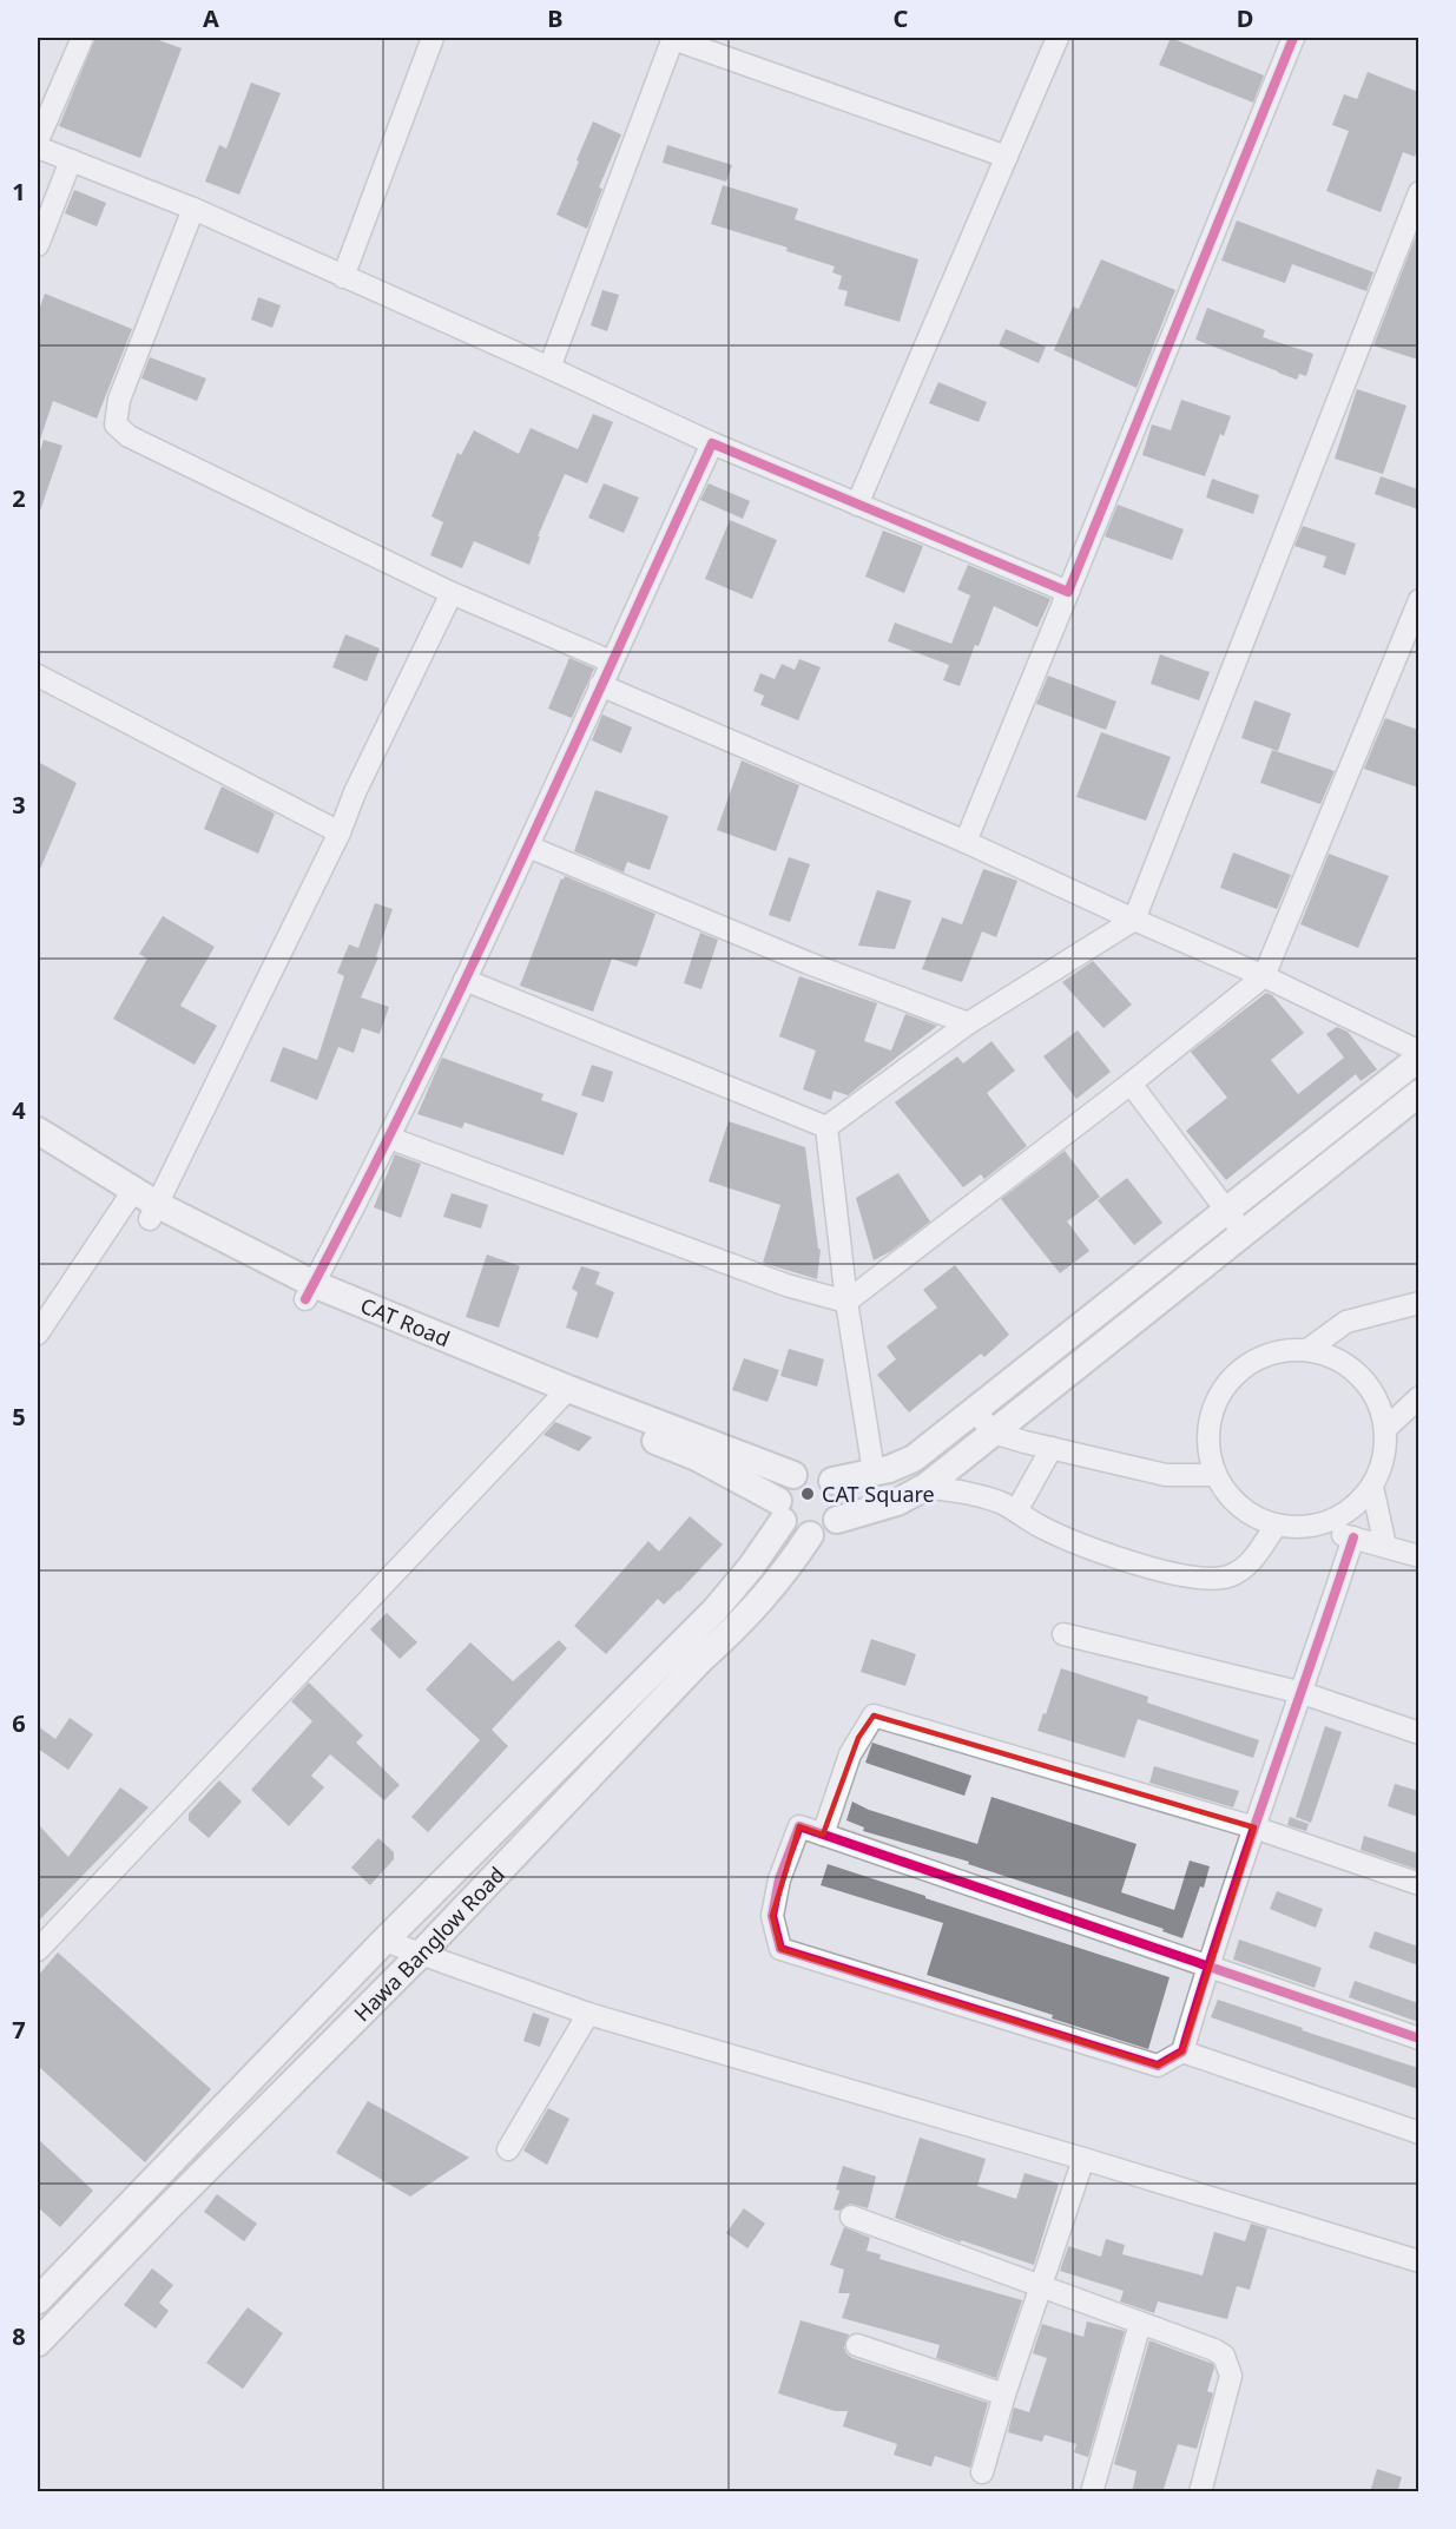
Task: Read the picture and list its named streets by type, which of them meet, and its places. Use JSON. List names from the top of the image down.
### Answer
{
  "streets": {
    "street": ["CAT Road", "Hawa Banglow Road"]
  },
  "crossings": [
    ["CAT Road", "Hawa Banglow Road"]
  ],
  "places": ["CAT Square"],
  "grid": {
    "columns": [
      "A",
      "B",
      "C",
      "D"
    ],
    "rows": [
      "1",
      "2",
      "3",
      "4",
      "5",
      "6",
      "7",
      "8"
    ]
  }
}
